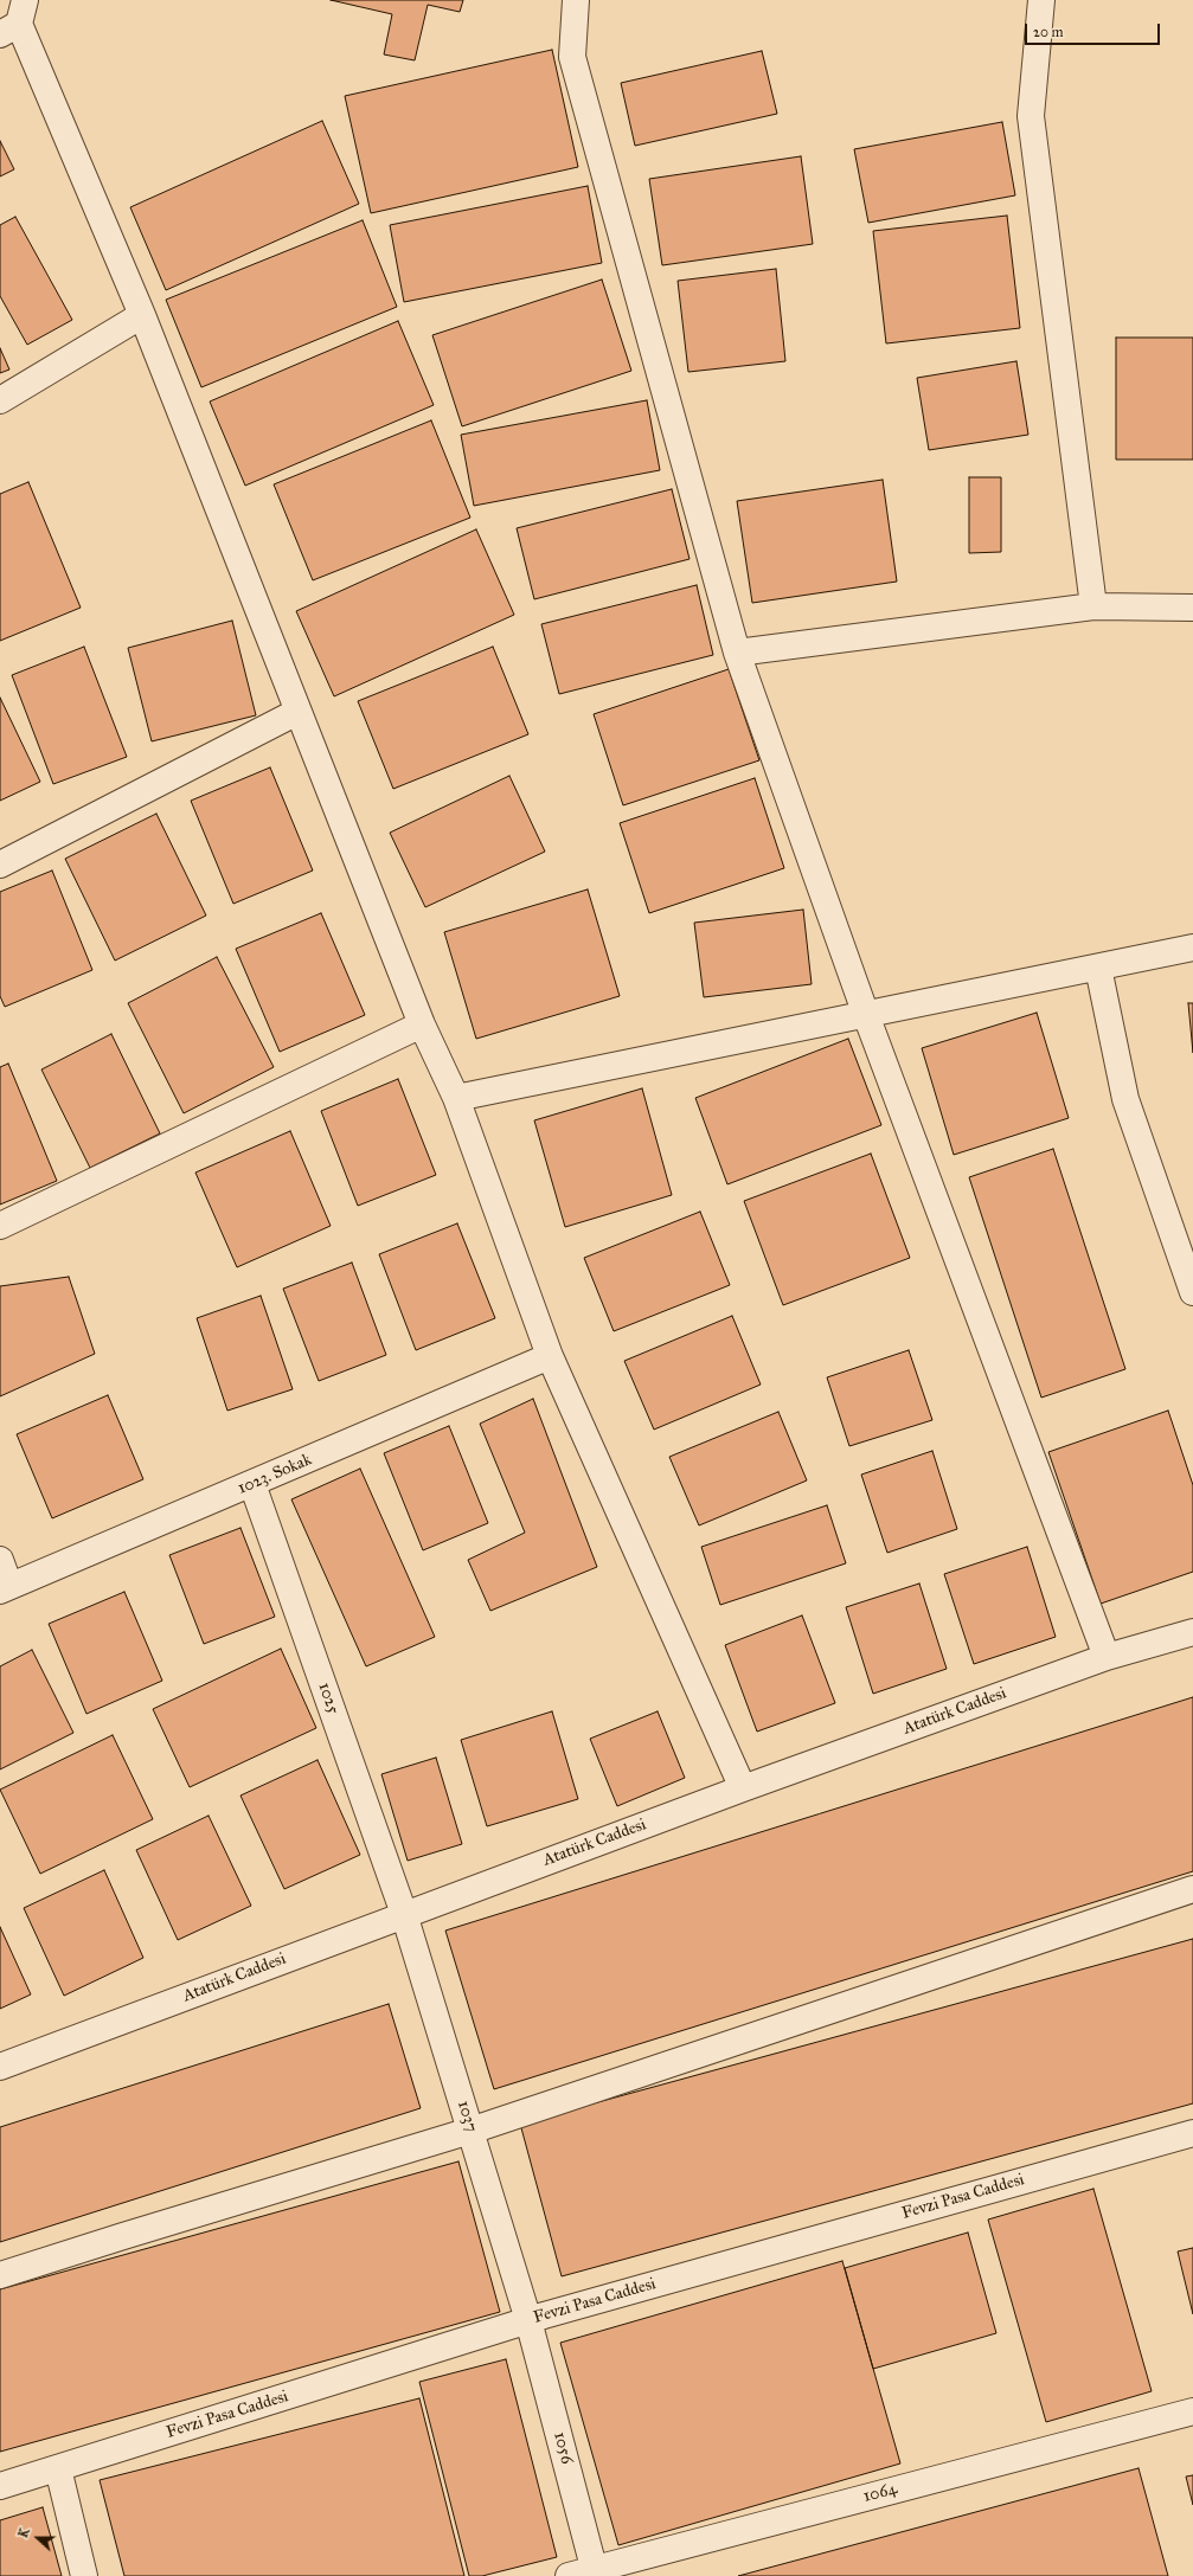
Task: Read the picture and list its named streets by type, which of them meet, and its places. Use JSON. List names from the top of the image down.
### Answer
{
  "streets": {
    "street": [
      "1023. Sokak",
      "1025",
      "Atatürk Caddesi",
      "1037",
      "Fevzi Pasa Caddesi",
      "1056",
      "1064"
    ]
  },
  "crossings": [
    ["1023. Sokak", "1025"],
    ["1025", "Atatürk Caddesi"],
    ["1025", "1037"],
    ["Atatürk Caddesi", "1037"],
    ["1037", "Fevzi Pasa Caddesi"],
    ["1037", "1056"],
    ["Fevzi Pasa Caddesi", "1056"],
    ["1056", "1064"]
  ],
  "scale_bar": "20 m",
  "north": "left"
}
